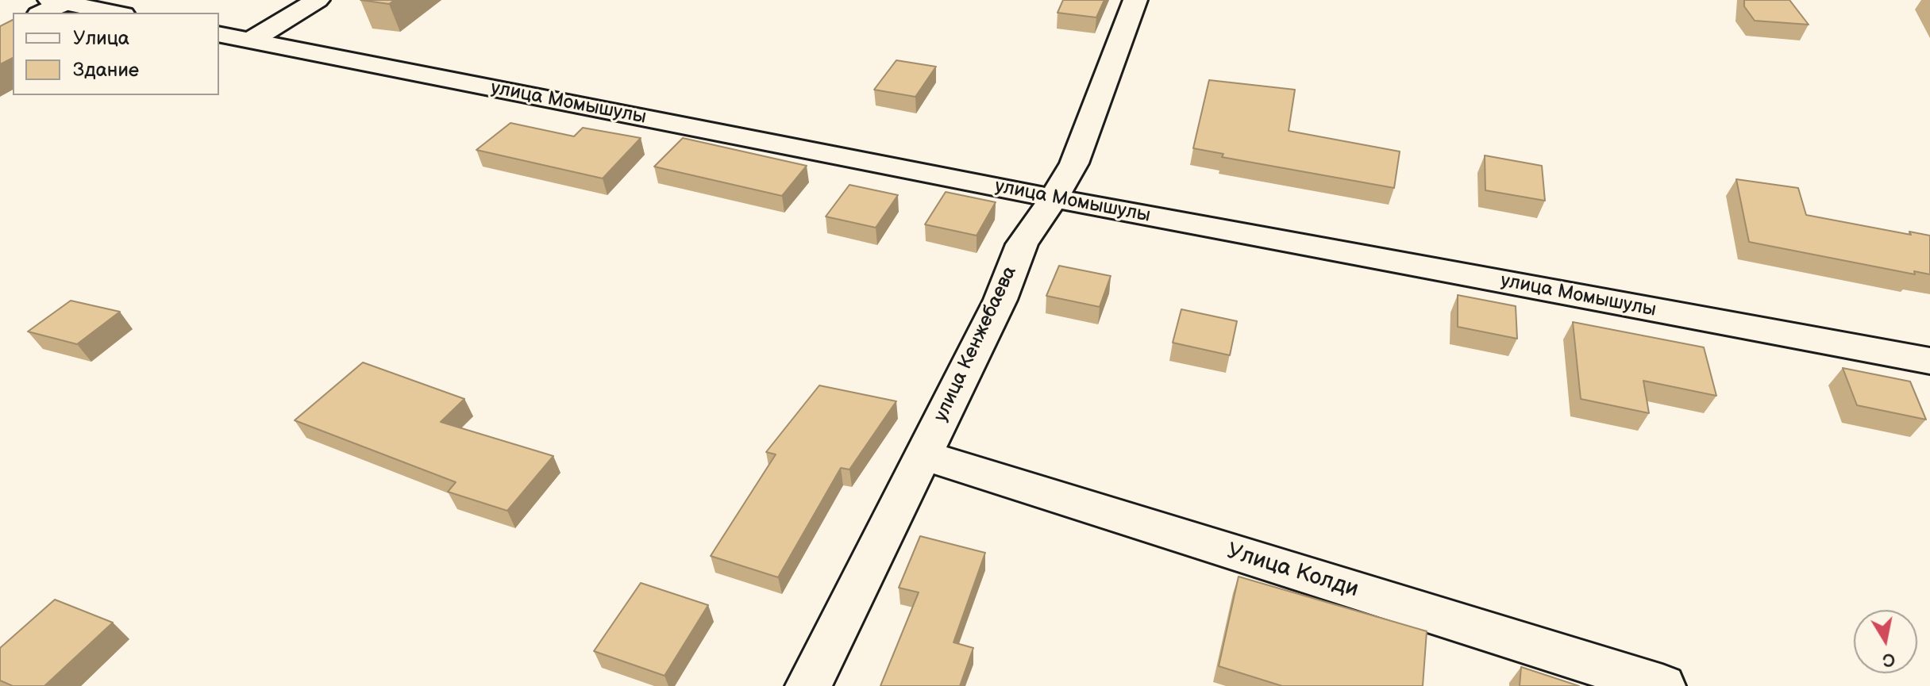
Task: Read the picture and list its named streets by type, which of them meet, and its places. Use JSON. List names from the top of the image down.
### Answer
{
  "streets": {
    "street": ["улица Момышулы", "улица Кенжебаева", "Улица Колди"]
  },
  "crossings": [
    ["улица Момышулы", "улица Кенжебаева"],
    ["улица Кенжебаева", "Улица Колди"]
  ],
  "legend": ["Улица", "Здание"],
  "north": "bottom"
}
